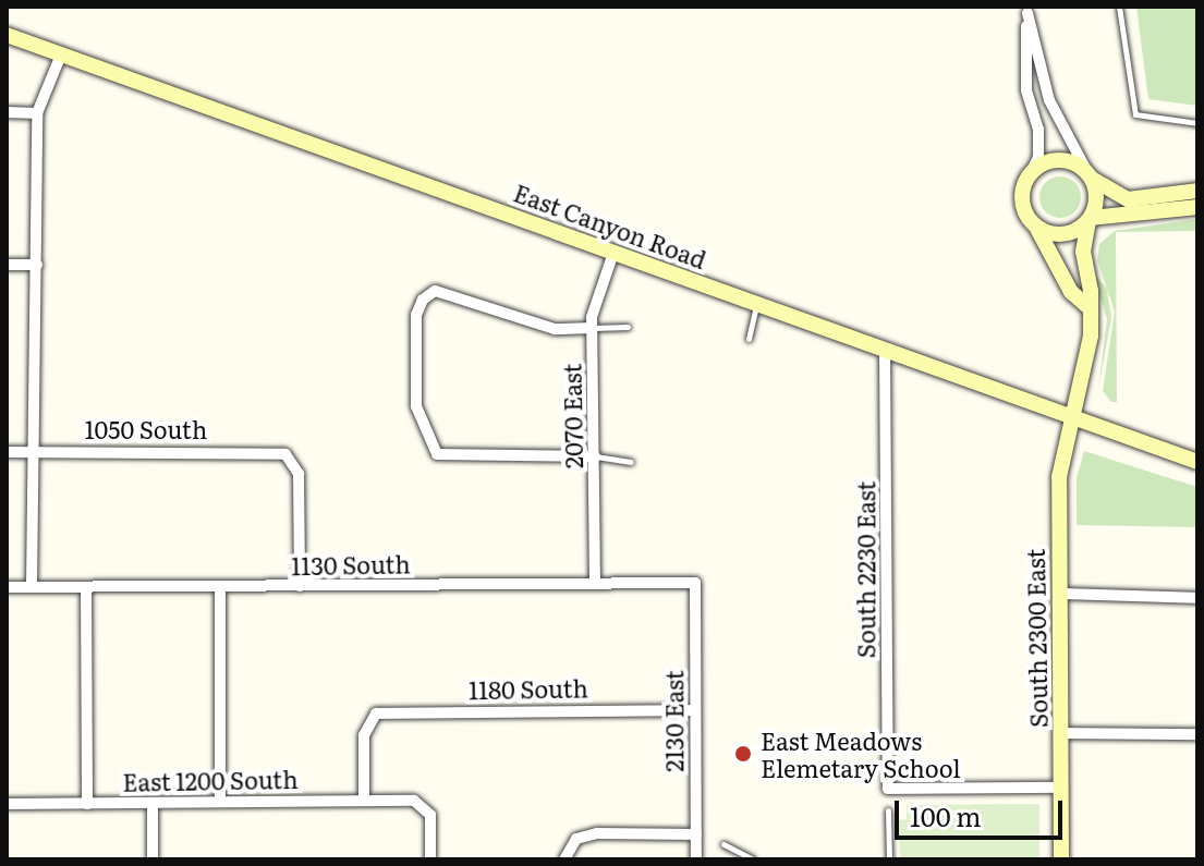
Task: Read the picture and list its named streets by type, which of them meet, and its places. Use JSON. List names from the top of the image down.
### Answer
{
  "streets": {
    "main road": ["East Canyon Road", "South 2300 East"],
    "street": [
      "2070 East",
      "1050 South",
      "1130 South",
      "South 2230 East",
      "1180 South",
      "2130 East",
      "East 1200 South"
    ]
  },
  "crossings": [
    ["East Canyon Road", "2070 East"],
    ["East Canyon Road", "South 2230 East"],
    ["East Canyon Road", "South 2300 East"],
    ["2070 East", "1130 South"],
    ["1050 South", "1130 South"],
    ["1130 South", "2130 East"],
    ["South 2230 East", "South 2300 East"],
    ["1180 South", "2130 East"],
    ["1180 South", "East 1200 South"]
  ],
  "places": ["East Meadows Elemetary School"],
  "scale_bar": "100 m"
}
